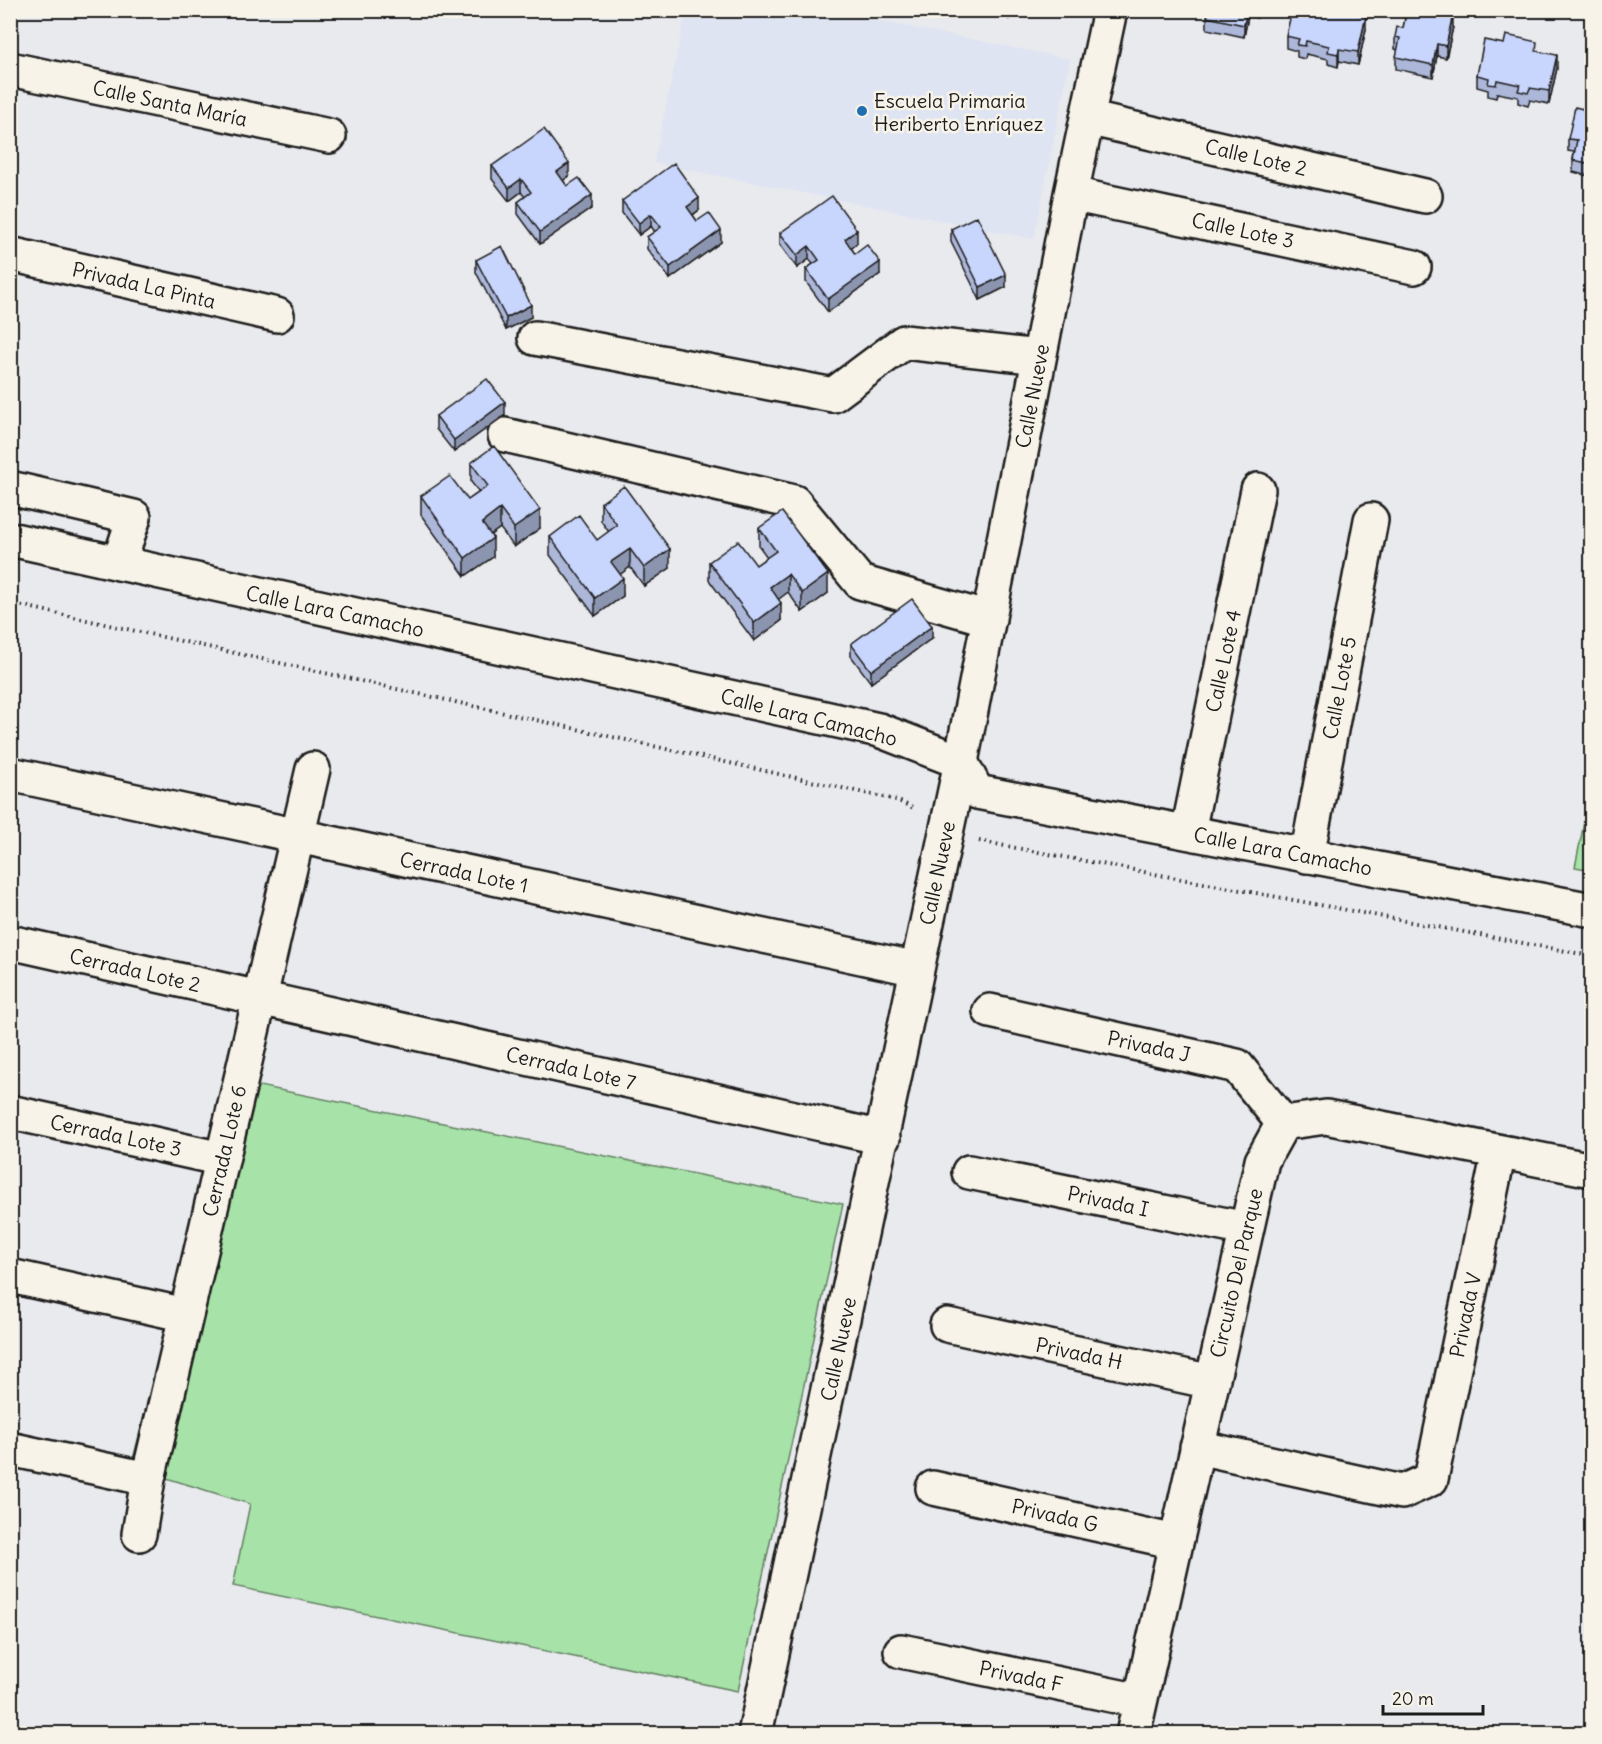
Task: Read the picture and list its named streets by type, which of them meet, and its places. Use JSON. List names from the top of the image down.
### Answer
{
  "streets": {
    "street": [
      "Calle Santa María",
      "Calle Lote 2",
      "Calle Lote 3",
      "Privada La Pinta",
      "Calle Nueve",
      "Calle Lara Camacho",
      "Calle Lote 4",
      "Calle Lote 5",
      "Cerrada Lote 1",
      "Cerrada Lote 2",
      "Privada J",
      "Cerrada Lote 7",
      "Cerrada Lote 3",
      "Cerrada Lote 6",
      "Privada I",
      "Circuito Del Parque",
      "Privada V",
      "Privada H",
      "Privada G",
      "Privada F"
    ]
  },
  "crossings": [
    ["Calle Lote 2", "Calle Nueve"],
    ["Calle Lote 3", "Calle Nueve"],
    ["Calle Nueve", "Calle Lara Camacho"],
    ["Calle Nueve", "Cerrada Lote 1"],
    ["Calle Nueve", "Cerrada Lote 7"],
    ["Calle Lara Camacho", "Calle Lote 4"],
    ["Calle Lara Camacho", "Calle Lote 5"],
    ["Cerrada Lote 1", "Cerrada Lote 6"],
    ["Cerrada Lote 2", "Cerrada Lote 7"],
    ["Cerrada Lote 2", "Cerrada Lote 6"],
    ["Privada J", "Circuito Del Parque"],
    ["Cerrada Lote 7", "Cerrada Lote 6"],
    ["Cerrada Lote 3", "Cerrada Lote 6"],
    ["Privada I", "Circuito Del Parque"],
    ["Circuito Del Parque", "Privada V"],
    ["Circuito Del Parque", "Privada H"],
    ["Circuito Del Parque", "Privada G"],
    ["Circuito Del Parque", "Privada F"]
  ],
  "places": ["Escuela Primaria Heriberto Enríquez"],
  "scale_bar": "20 m"
}
